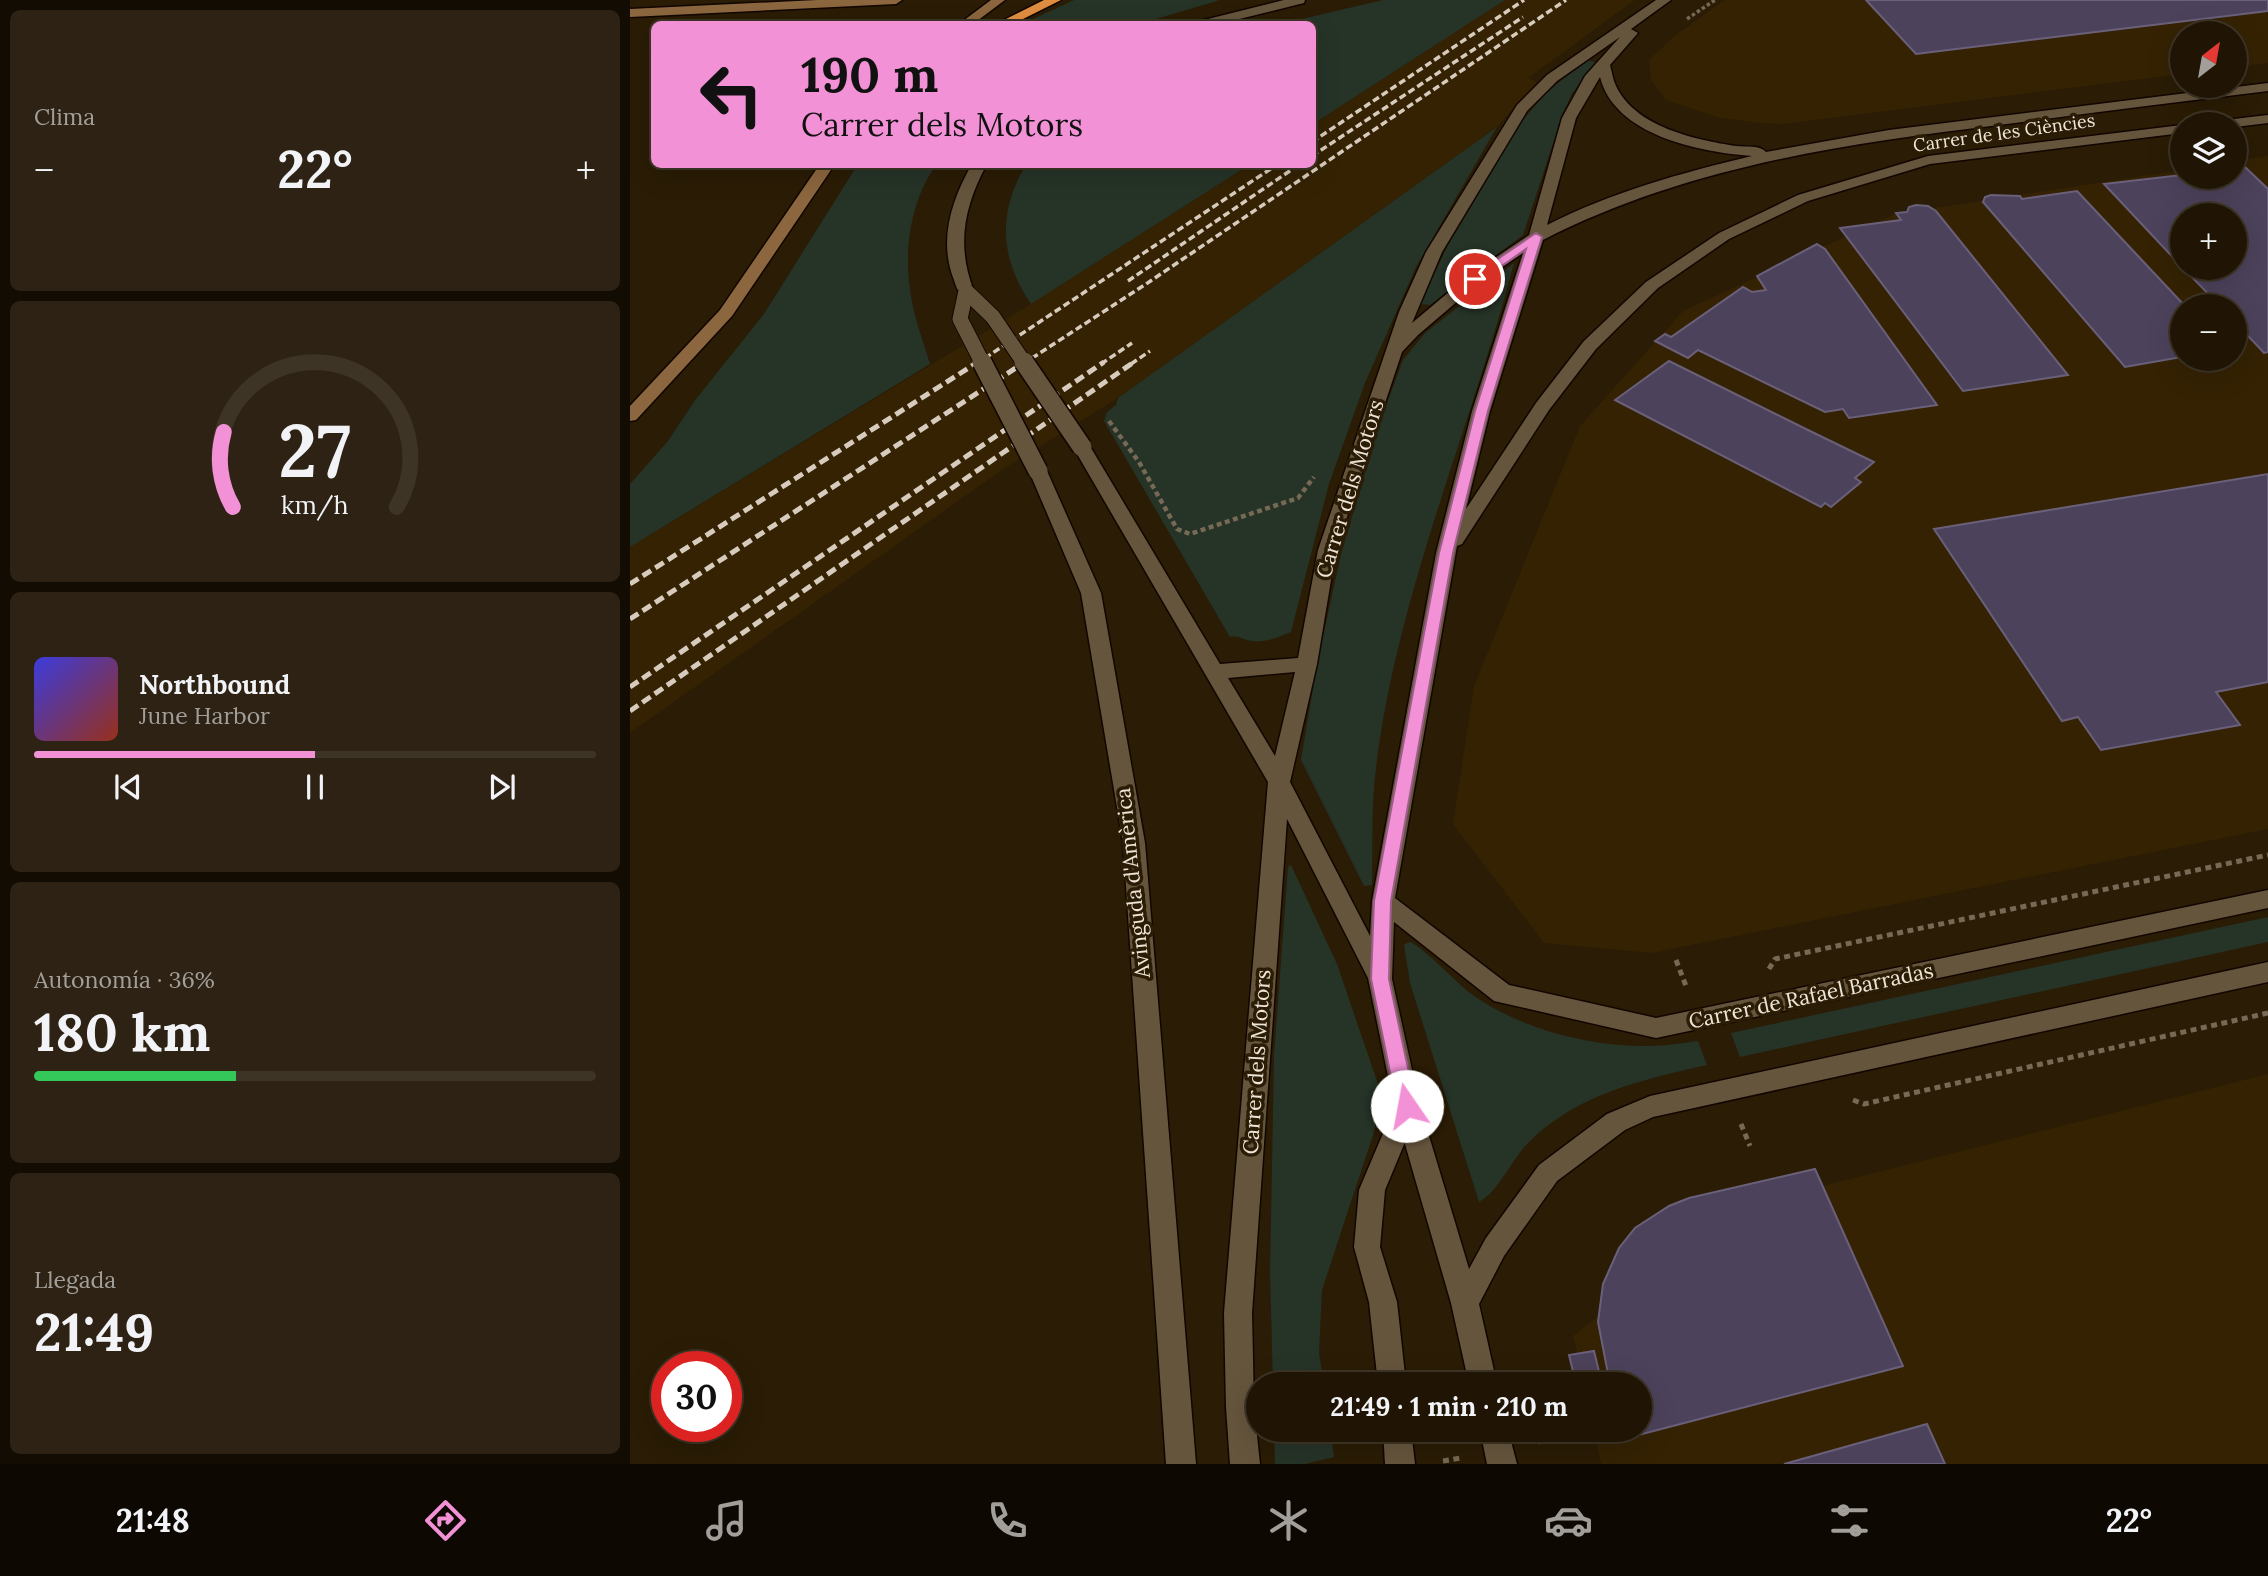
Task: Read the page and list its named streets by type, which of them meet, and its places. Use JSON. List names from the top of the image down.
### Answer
{
  "streets": {
    "street": [
      "Carrer de les Ciències",
      "Carrer dels Motors",
      "Avinguda d'Amèrica",
      "Carrer de Rafael Barradas"
    ]
  },
  "crossings": [
    ["Carrer de les Ciències", "Carrer dels Motors"],
    ["Carrer dels Motors", "Carrer de Rafael Barradas"]
  ],
  "north": "top right",
  "page": {
    "tile": [
      "Clima",
      ["Autonomía · 36%", "180 km"],
      ["Llegada", "21:49"]
    ],
    "map_buttons": ["+", "−"],
    "turn": ["190 m", "Carrer dels Motors"],
    "heat": ["−", "22°", "+"],
    "song": ["Northbound", "June Harbor"],
    "limit": "30",
    "trip": "21:49 · 1 min · 210 m",
    "tabs": ["21:48", "22°"],
    "gauge": ["27", "km/h"]
  }
}
